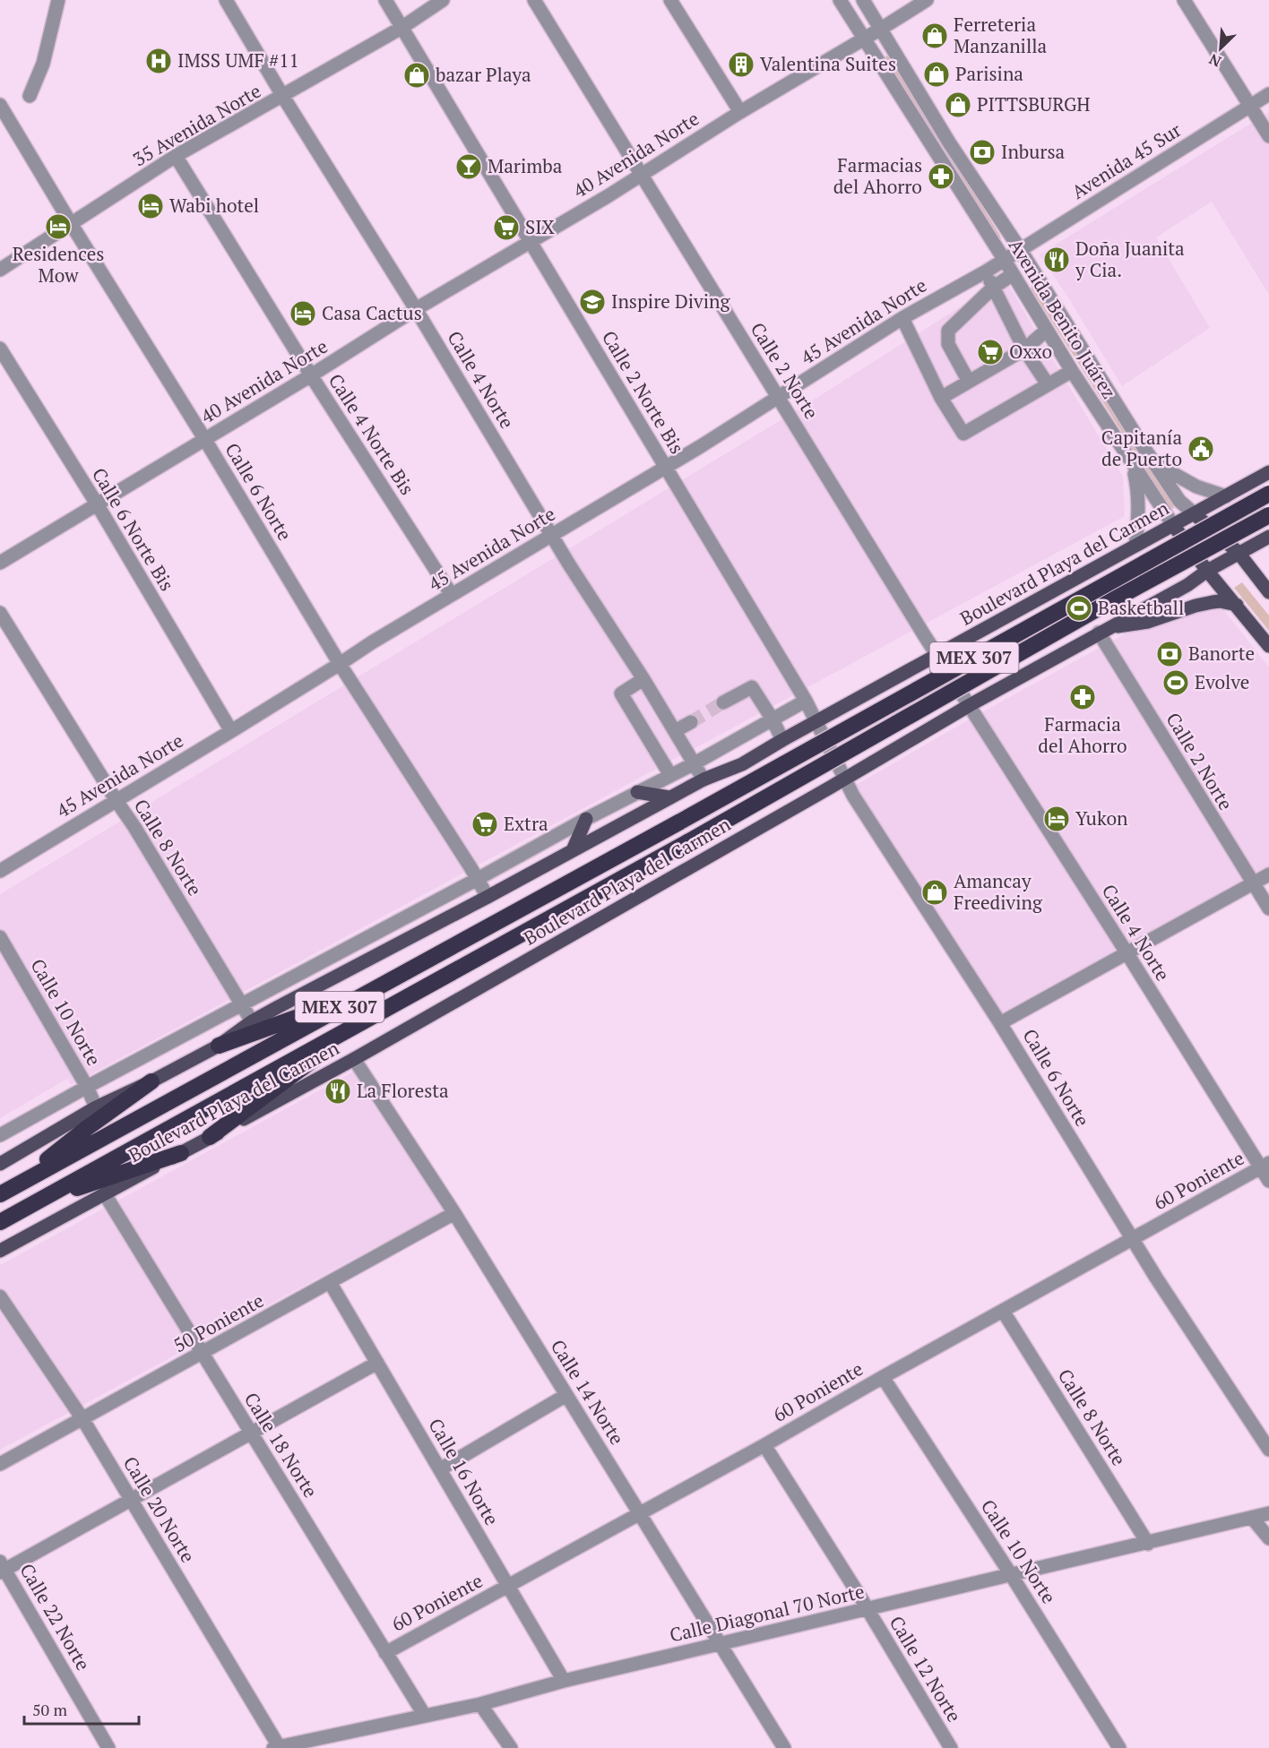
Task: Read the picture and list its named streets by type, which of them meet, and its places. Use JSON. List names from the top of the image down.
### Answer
{
  "streets": {
    "highway": ["MEX 307"],
    "main road": ["Avenida Benito Juárez", "Boulevard Playa del Carmen"],
    "street": [
      "35 Avenida Norte",
      "40 Avenida Norte",
      "Avenida 45 Sur",
      "45 Avenida Norte",
      "Calle 2 Norte",
      "Calle 4 Norte",
      "Calle 2 Norte Bis",
      "Calle 4 Norte Bis",
      "Calle 6 Norte",
      "Calle 6 Norte Bis",
      "Calle 8 Norte",
      "Calle 10 Norte",
      "60 Poniente",
      "50 Poniente",
      "Calle 14 Norte",
      "Calle 18 Norte",
      "Calle 16 Norte",
      "Calle 20 Norte",
      "Calle Diagonal 70 Norte",
      "Calle 22 Norte",
      "Calle 12 Norte"
    ]
  },
  "crossings": [
    ["35 Avenida Norte", "Calle 4 Norte"],
    ["35 Avenida Norte", "Calle 2 Norte Bis"],
    ["35 Avenida Norte", "Calle 4 Norte Bis"],
    ["35 Avenida Norte", "Calle 6 Norte"],
    ["40 Avenida Norte", "Avenida Benito Juárez"],
    ["40 Avenida Norte", "Calle 2 Norte"],
    ["40 Avenida Norte", "Calle 4 Norte"],
    ["40 Avenida Norte", "Calle 2 Norte Bis"],
    ["40 Avenida Norte", "Calle 4 Norte Bis"],
    ["40 Avenida Norte", "Calle 6 Norte"],
    ["40 Avenida Norte", "Calle 6 Norte Bis"],
    ["Avenida 45 Sur", "Avenida Benito Juárez"],
    ["Avenida 45 Sur", "45 Avenida Norte"],
    ["Avenida Benito Juárez", "45 Avenida Norte"],
    ["Avenida Benito Juárez", "Boulevard Playa del Carmen"],
    ["45 Avenida Norte", "Calle 2 Norte"],
    ["45 Avenida Norte", "Calle 4 Norte"],
    ["45 Avenida Norte", "Calle 2 Norte Bis"],
    ["45 Avenida Norte", "Calle 4 Norte Bis"],
    ["45 Avenida Norte", "Calle 6 Norte"],
    ["45 Avenida Norte", "Calle 6 Norte Bis"],
    ["45 Avenida Norte", "Calle 8 Norte"],
    ["Calle 2 Norte", "Calle 4 Norte"],
    ["Calle 2 Norte", "Boulevard Playa del Carmen"],
    ["Calle 4 Norte", "Boulevard Playa del Carmen"],
    ["Calle 4 Norte", "60 Poniente"],
    ["Calle 2 Norte Bis", "Calle 6 Norte"],
    ["Calle 2 Norte Bis", "Boulevard Playa del Carmen"],
    ["Calle 6 Norte", "Boulevard Playa del Carmen"],
    ["Calle 6 Norte", "60 Poniente"],
    ["Boulevard Playa del Carmen", "Calle 8 Norte"],
    ["Boulevard Playa del Carmen", "Calle 10 Norte"],
    ["Boulevard Playa del Carmen", "Calle 14 Norte"],
    ["Boulevard Playa del Carmen", "Calle 18 Norte"],
    ["Calle 8 Norte", "60 Poniente"],
    ["Calle 8 Norte", "Calle Diagonal 70 Norte"],
    ["Calle 10 Norte", "60 Poniente"],
    ["Calle 10 Norte", "Calle Diagonal 70 Norte"],
    ["60 Poniente", "Calle 14 Norte"],
    ["60 Poniente", "Calle 18 Norte"],
    ["60 Poniente", "Calle 16 Norte"],
    ["60 Poniente", "Calle 12 Norte"],
    ["50 Poniente", "Calle 14 Norte"],
    ["50 Poniente", "Calle 18 Norte"],
    ["50 Poniente", "Calle 16 Norte"],
    ["50 Poniente", "Calle 20 Norte"],
    ["Calle 14 Norte", "Calle Diagonal 70 Norte"],
    ["Calle 18 Norte", "Calle Diagonal 70 Norte"],
    ["Calle 16 Norte", "Calle Diagonal 70 Norte"],
    ["Calle 20 Norte", "Calle Diagonal 70 Norte"],
    ["Calle Diagonal 70 Norte", "Calle 12 Norte"]
  ],
  "places": {
    "shop": [
      "Ferreteria Manzanilla",
      "Parisina",
      "bazar Playa",
      "PITTSBURGH",
      "Amancay Freediving"
    ],
    "hospital": ["IMSS UMF #11"],
    "building": ["Valentina Suites"],
    "bank": ["Inbursa", "Banorte"],
    "bar": ["Marimba"],
    "pharmacy": ["Farmacias del Ahorro", "Farmacia del Ahorro"],
    "hotel": [
      "Wabi hotel",
      "Residences Mow",
      "Casa Cactus",
      "Yukon"
    ],
    "supermarket": ["SIX", "Oxxo", "Extra"],
    "restaurant": ["Doña Juanita y Cia.", "La Floresta"],
    "school or university": ["Inspire Diving"],
    "public building": ["Capitanía de Puerto"],
    "sports": ["Basketball", "Evolve"]
  },
  "scale_bar": "50 m",
  "north": "bottom left"
}
